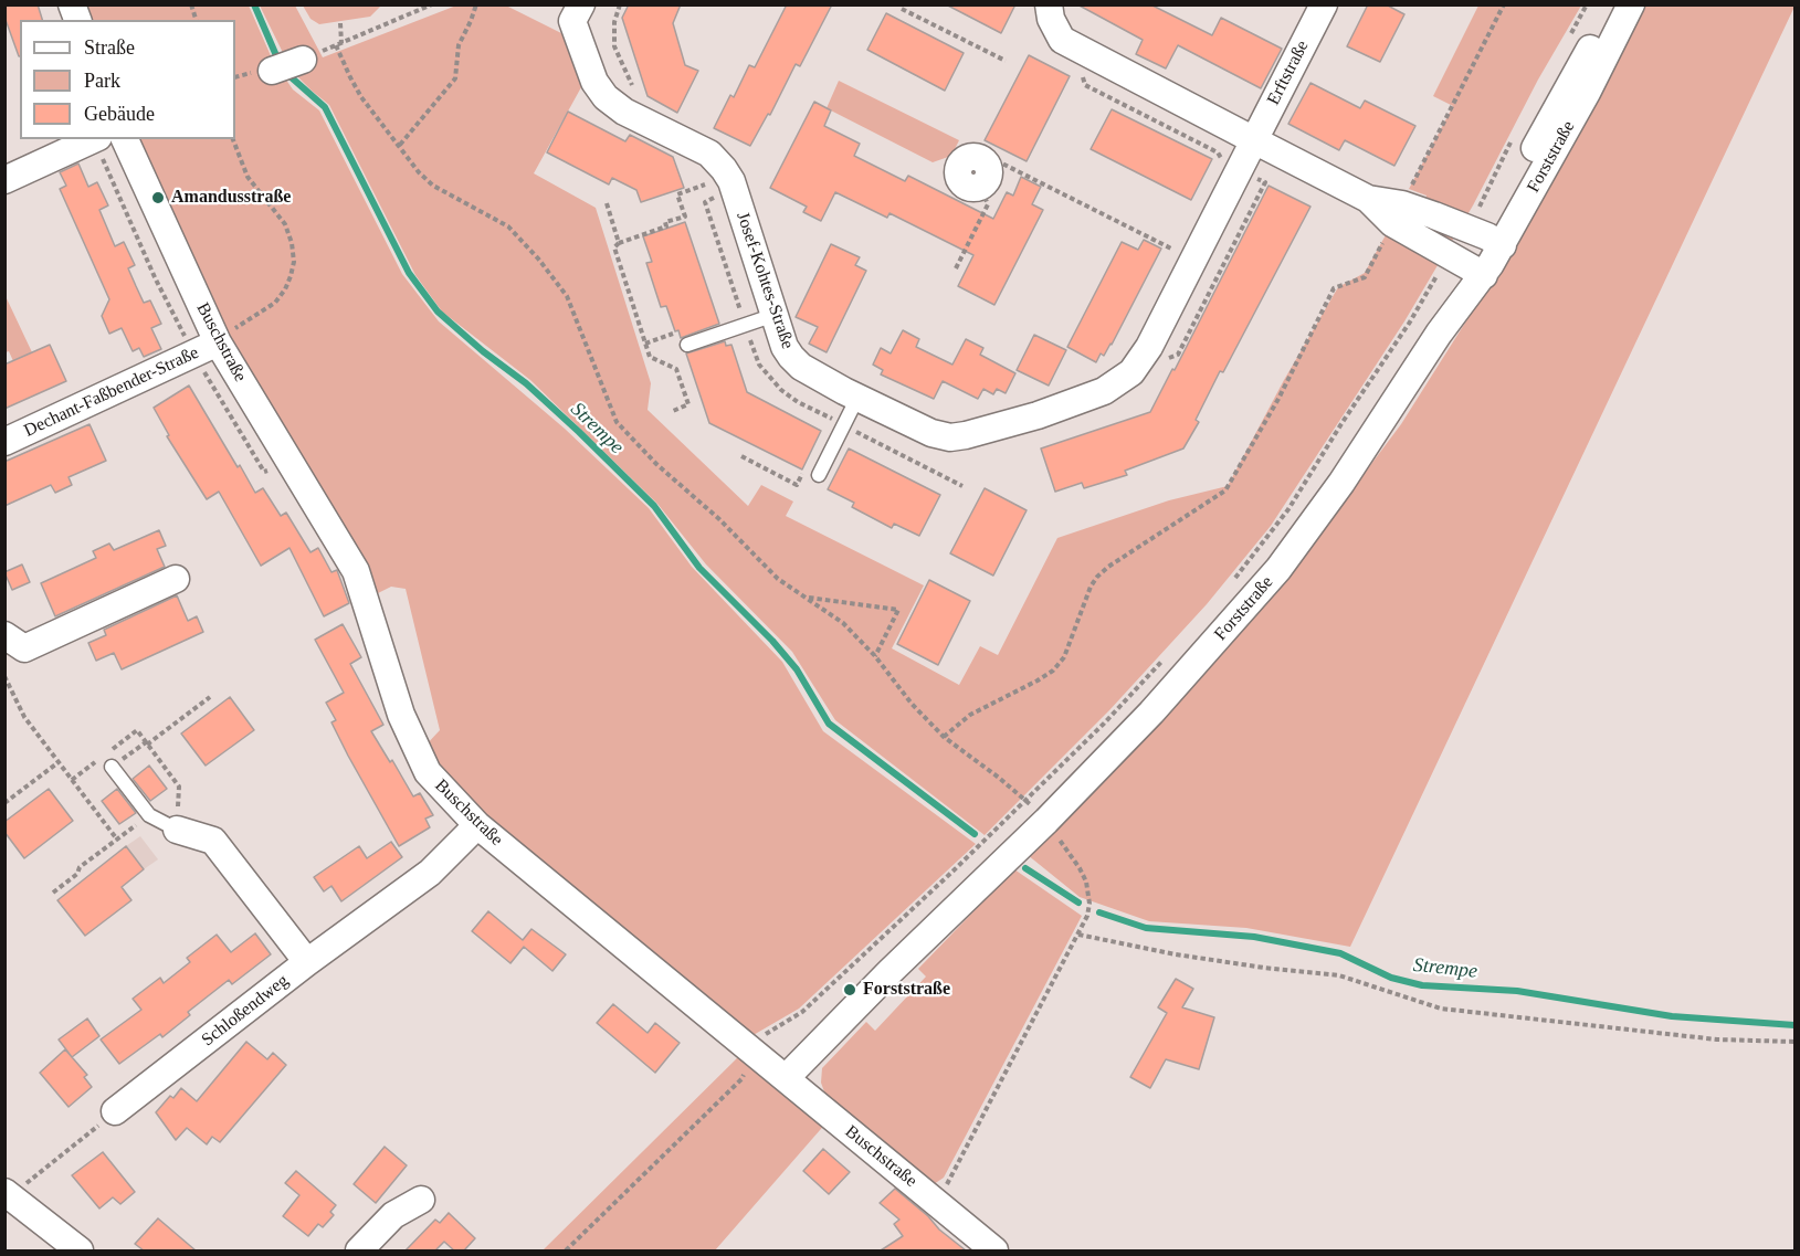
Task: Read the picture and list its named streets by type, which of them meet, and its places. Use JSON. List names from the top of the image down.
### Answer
{
  "streets": {
    "street": [
      "Erftstraße",
      "Forststraße",
      "Josef-Kohtes-Straße",
      "Buschstraße",
      "Dechant-Faßbender-Straße",
      "Schloßendweg"
    ]
  },
  "crossings": [
    ["Erftstraße", "Josef-Kohtes-Straße"],
    ["Forststraße", "Buschstraße"],
    ["Buschstraße", "Dechant-Faßbender-Straße"],
    ["Buschstraße", "Schloßendweg"]
  ],
  "water": ["Strempe"],
  "places": ["Amandusstraße", "Forststraße"],
  "legend": ["Straße", "Park", "Gebäude"]
}
